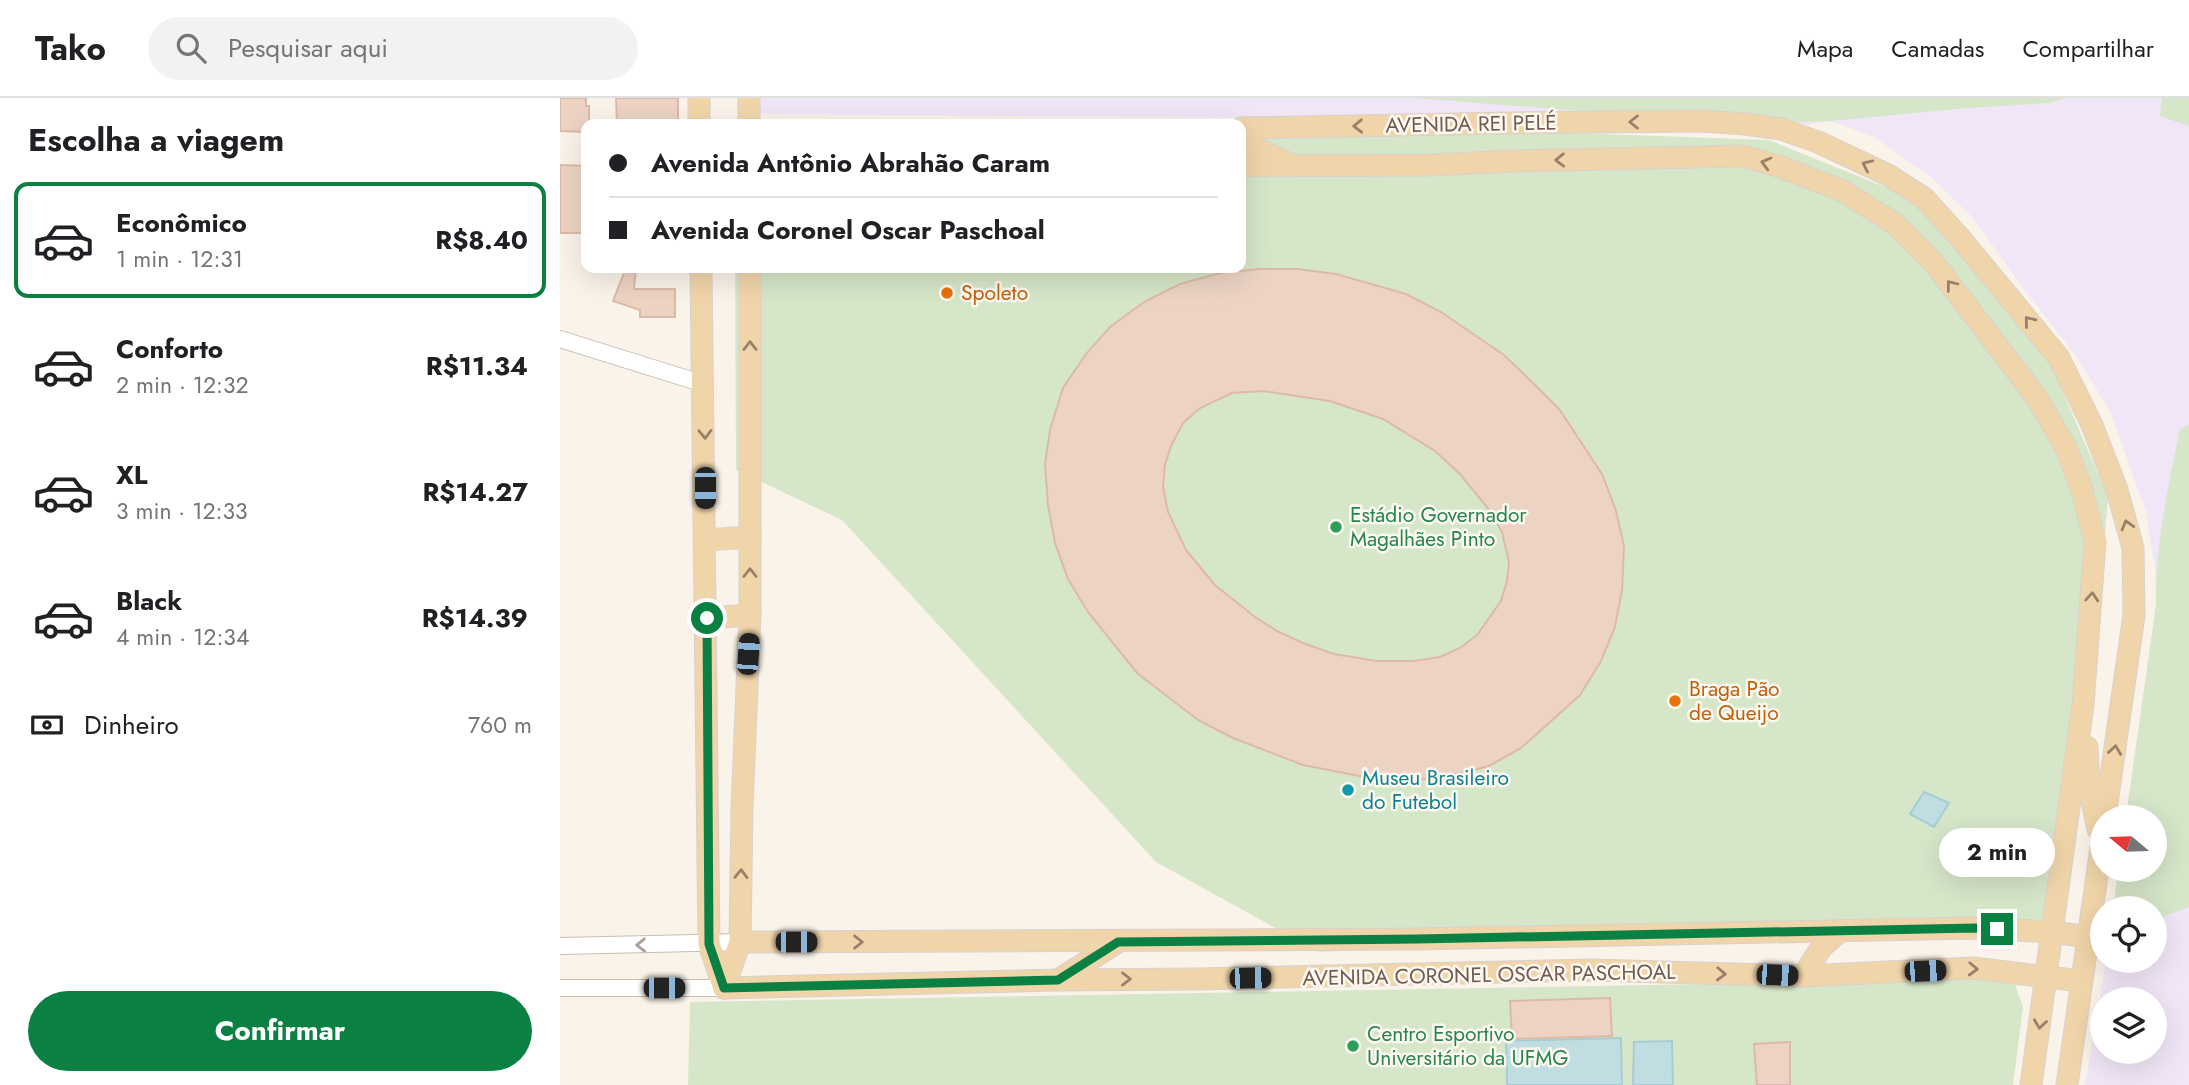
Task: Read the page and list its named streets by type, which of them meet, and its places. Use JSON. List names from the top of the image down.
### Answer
{
  "streets": {
    "main road": ["AVENIDA REI PELÉ", "AVENIDA CORONEL OSCAR PASCHOAL"]
  },
  "one_way": ["AVENIDA REI PELÉ"],
  "places": [
    "Spoleto",
    "Estádio Governador Magalhães Pinto",
    "Braga Pão de Queijo",
    "Museu Brasileiro do Futebol",
    "Centro Esportivo Universitário da UFMG"
  ],
  "north": "left",
  "page": {
    "header": "Tako",
    "search": "Pesquisar aqui",
    "nav": ["Mapa", "Camadas", "Compartilhar"],
    "heading": "Escolha a viagem",
    "banner": ["Avenida Antônio Abrahão Caram", "Avenida Coronel Oscar Paschoal"],
    "list": [
      {
        "name": "Econômico",
        "note": "1 min · 12:31",
        "value": "R$8.40"
      },
      {
        "name": "Conforto",
        "note": "2 min · 12:32",
        "value": "R$11.34"
      },
      {
        "name": "XL",
        "note": "3 min · 12:33",
        "value": "R$14.27"
      },
      {
        "name": "Black",
        "note": "4 min · 12:34",
        "value": "R$14.39"
      }
    ],
    "pay": ["Dinheiro", "760 m"],
    "bubble": "2 min",
    "buttons": "Confirmar"
  }
}
